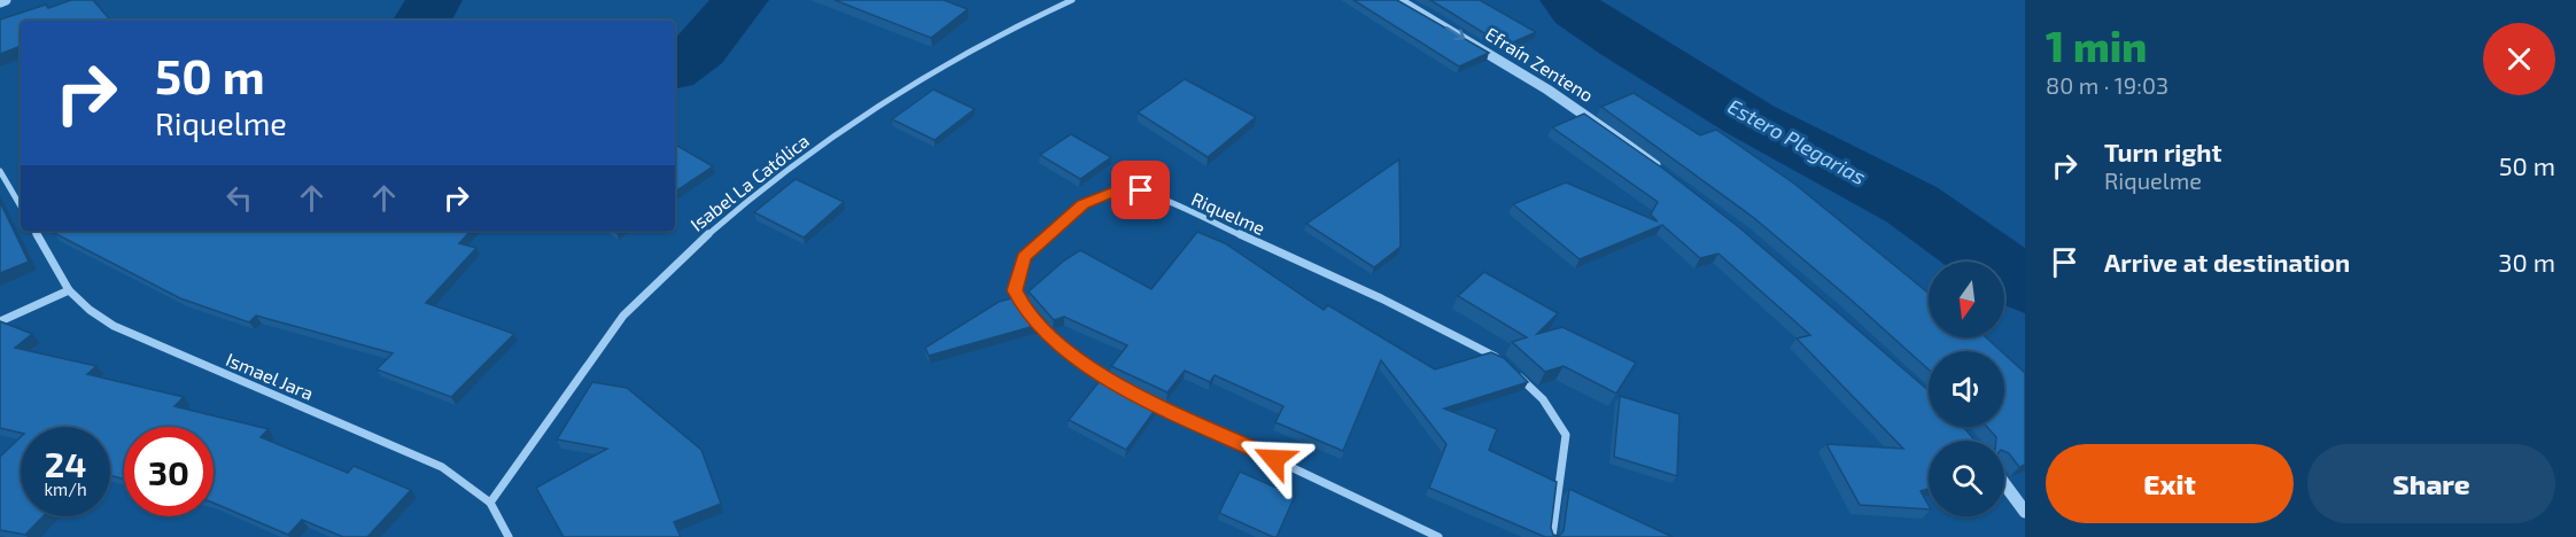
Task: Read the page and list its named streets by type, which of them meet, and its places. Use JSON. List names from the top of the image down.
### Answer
{
  "streets": {
    "street": [
      "Efraín Zenteno",
      "Isabel La Católica",
      "Riquelme",
      "Ismael Jara"
    ]
  },
  "crossings": [
    ["Isabel La Católica", "Ismael Jara"]
  ],
  "one_way": ["Efraín Zenteno"],
  "water": ["Estero Plegarias"],
  "north": "bottom",
  "page": {
    "heading": ["1 min", "80 m · 19:03"],
    "turn": ["50 m", "Riquelme"],
    "list": [
      {
        "name": "Turn right",
        "note": "Riquelme",
        "value": "50 m"
      },
      {
        "name": "Arrive at destination",
        "value": "30 m"
      }
    ],
    "speed": "24 km/h",
    "limit": "30",
    "buttons": ["Exit", "Share"]
  }
}
